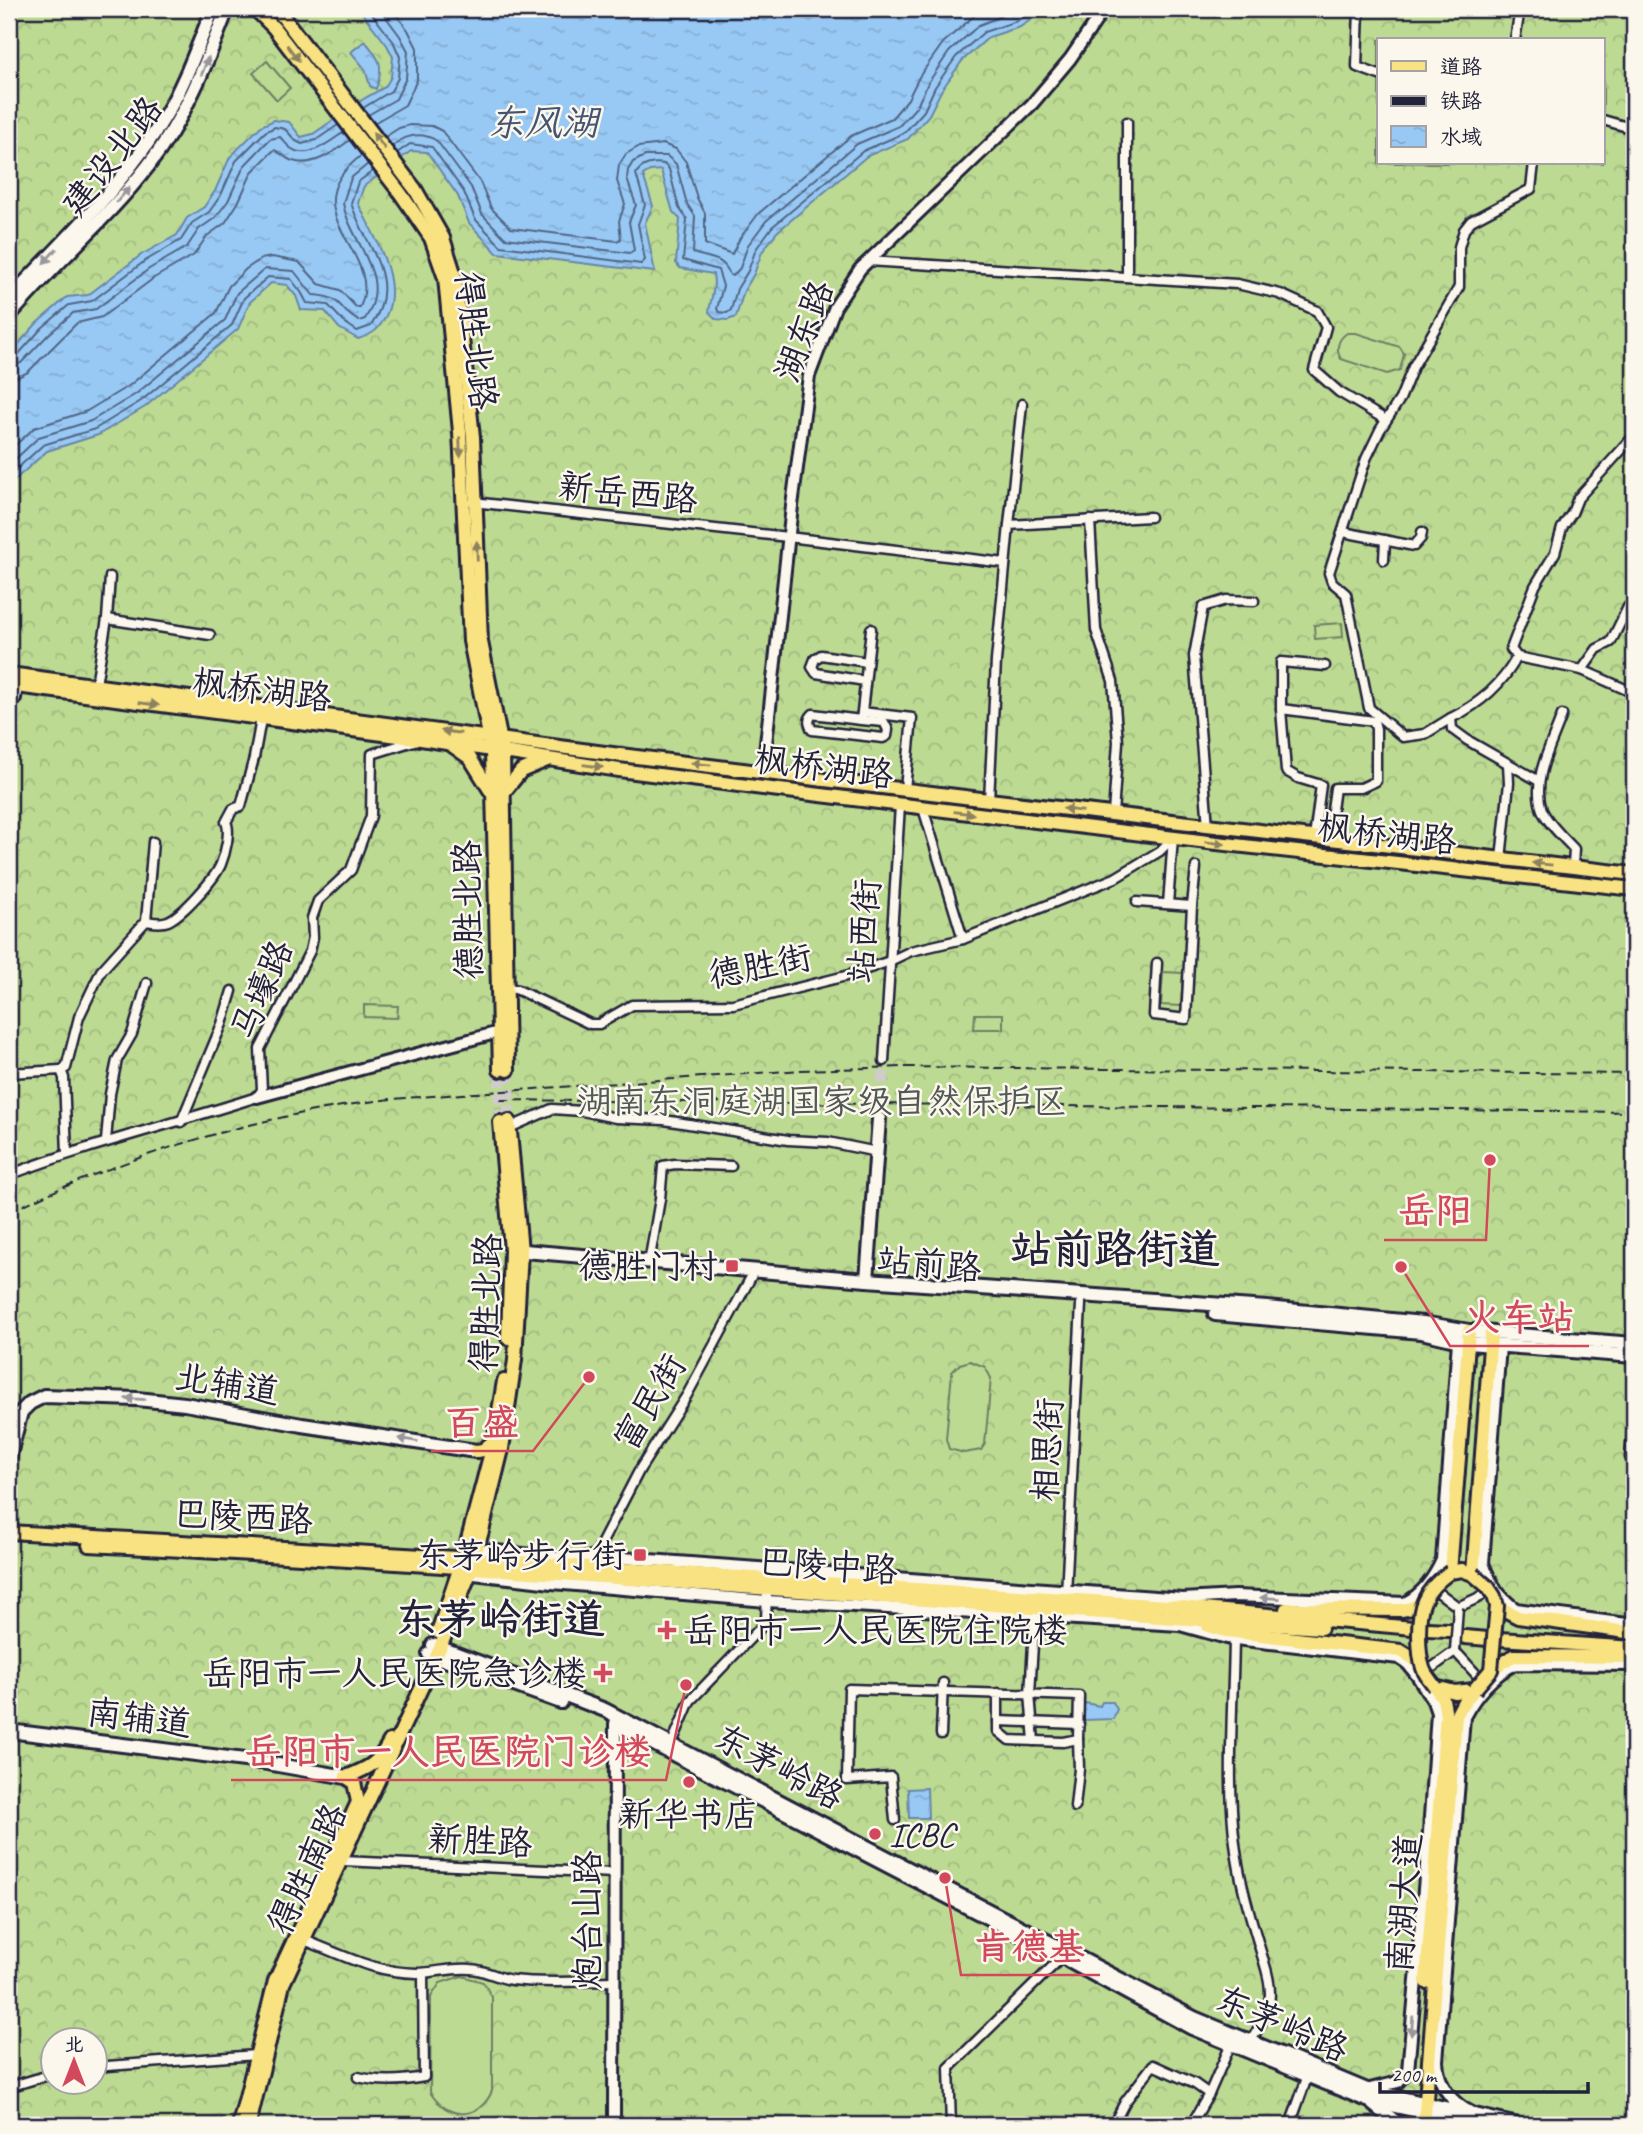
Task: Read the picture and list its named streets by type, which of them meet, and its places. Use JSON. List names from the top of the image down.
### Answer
{
  "streets": {
    "main road": [
      "建设北路",
      "得胜北路",
      "枫桥湖路",
      "德胜北路",
      "站前路",
      "北辅道",
      "巴陵西路",
      "巴陵中路",
      "南辅道",
      "东茅岭路",
      "得胜南路",
      "南湖大道"
    ],
    "street": [
      "湖东路",
      "新岳西路",
      "站西街",
      "德胜街",
      "马壕路",
      "富民街",
      "相思街",
      "新胜路",
      "炮台山路"
    ]
  },
  "crossings": [
    ["湖东路", "新岳西路"],
    ["湖东路", "枫桥湖路"],
    ["得胜北路", "新岳西路"],
    ["得胜北路", "枫桥湖路"],
    ["得胜北路", "德胜北路"],
    ["得胜北路", "站前路"],
    ["得胜北路", "巴陵西路"],
    ["得胜北路", "巴陵中路"],
    ["得胜北路", "得胜南路"],
    ["枫桥湖路", "德胜北路"],
    ["枫桥湖路", "站西街"],
    ["枫桥湖路", "德胜街"],
    ["枫桥湖路", "马壕路"],
    ["德胜北路", "德胜街"],
    ["站西街", "德胜街"],
    ["站前路", "富民街"],
    ["站前路", "相思街"],
    ["相思街", "巴陵中路"],
    ["巴陵西路", "巴陵中路"],
    ["巴陵西路", "得胜南路"],
    ["巴陵中路", "得胜南路"],
    ["巴陵中路", "南湖大道"],
    ["南辅道", "得胜南路"],
    ["东茅岭路", "得胜南路"],
    ["东茅岭路", "南湖大道"],
    ["东茅岭路", "炮台山路"],
    ["新胜路", "得胜南路"],
    ["新胜路", "炮台山路"]
  ],
  "one_way": ["北辅道"],
  "districts": ["站前路街道", "东茅岭街道"],
  "water": ["东风湖"],
  "parks": ["湖南东洞庭湖国家级自然保护区"],
  "places": {
    "other": [
      "岳阳",
      "火车站",
      "百盛",
      "岳阳市一人民医院门诊楼",
      "新华书店",
      "ICBC",
      "肯德基"
    ],
    "transit": ["德胜门村", "东茅岭步行街"],
    "health": ["岳阳市一人民医院住院楼", "岳阳市一人民医院急诊楼"]
  },
  "legend": ["道路", "铁路", "水域"],
  "scale_bar": "200 m",
  "north": "top"
}
